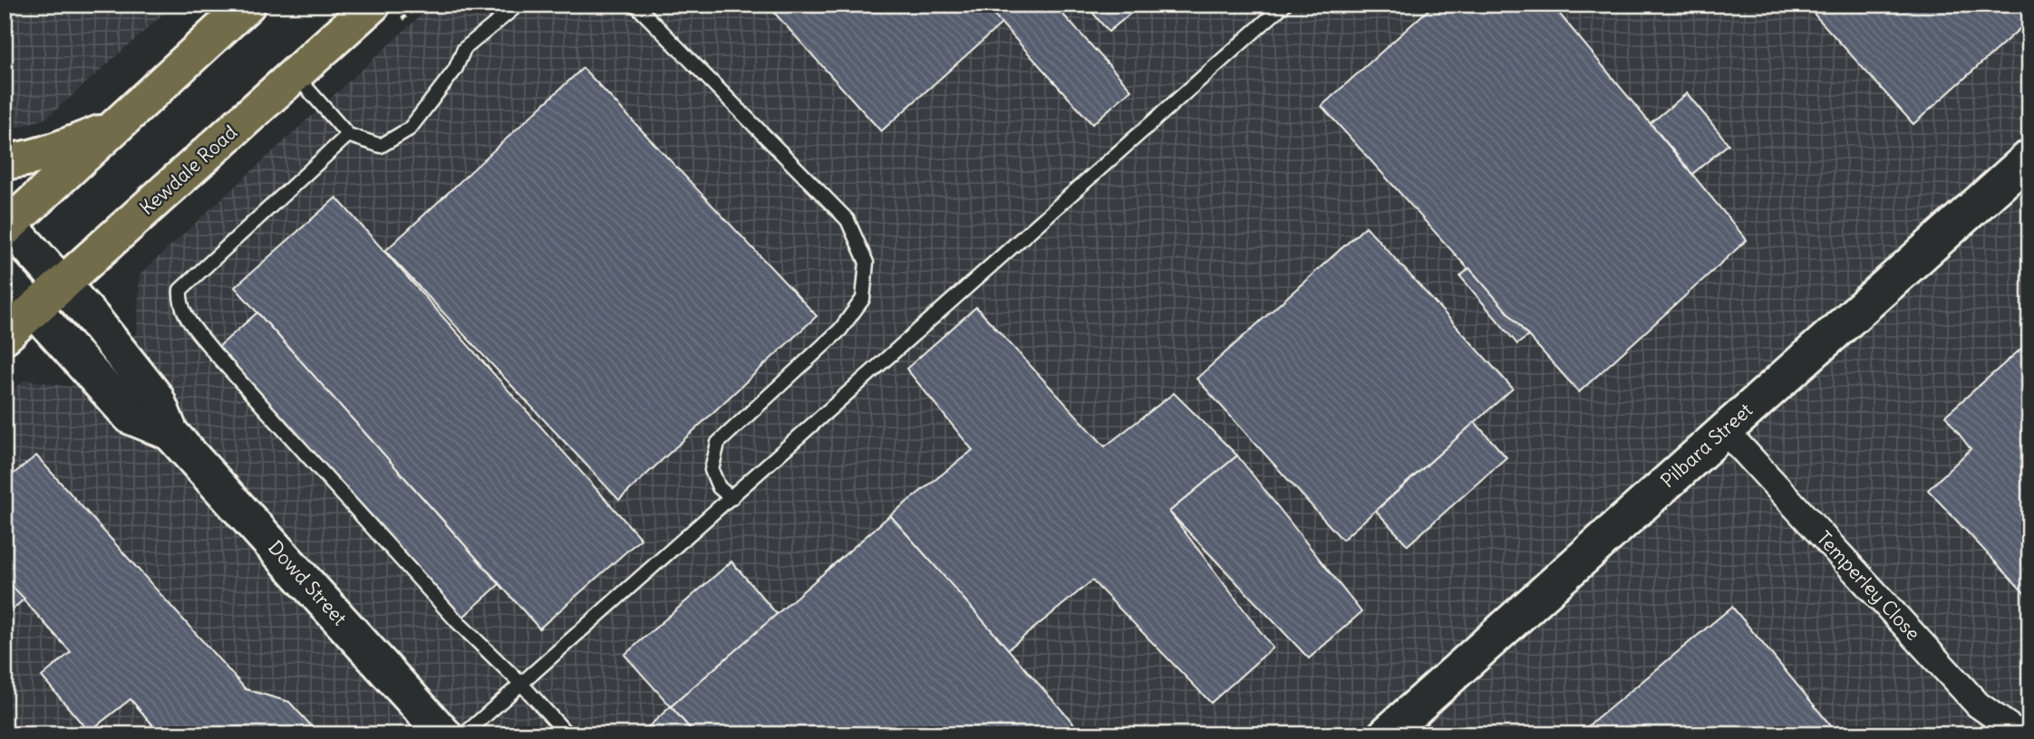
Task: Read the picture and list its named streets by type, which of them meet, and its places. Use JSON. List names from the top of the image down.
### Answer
{
  "streets": {
    "main road": ["Kewdale Road", "Pilbara Street", "Dowd Street"],
    "street": ["Temperley Close"]
  },
  "crossings": [
    ["Kewdale Road", "Dowd Street"],
    ["Pilbara Street", "Temperley Close"]
  ]
}
